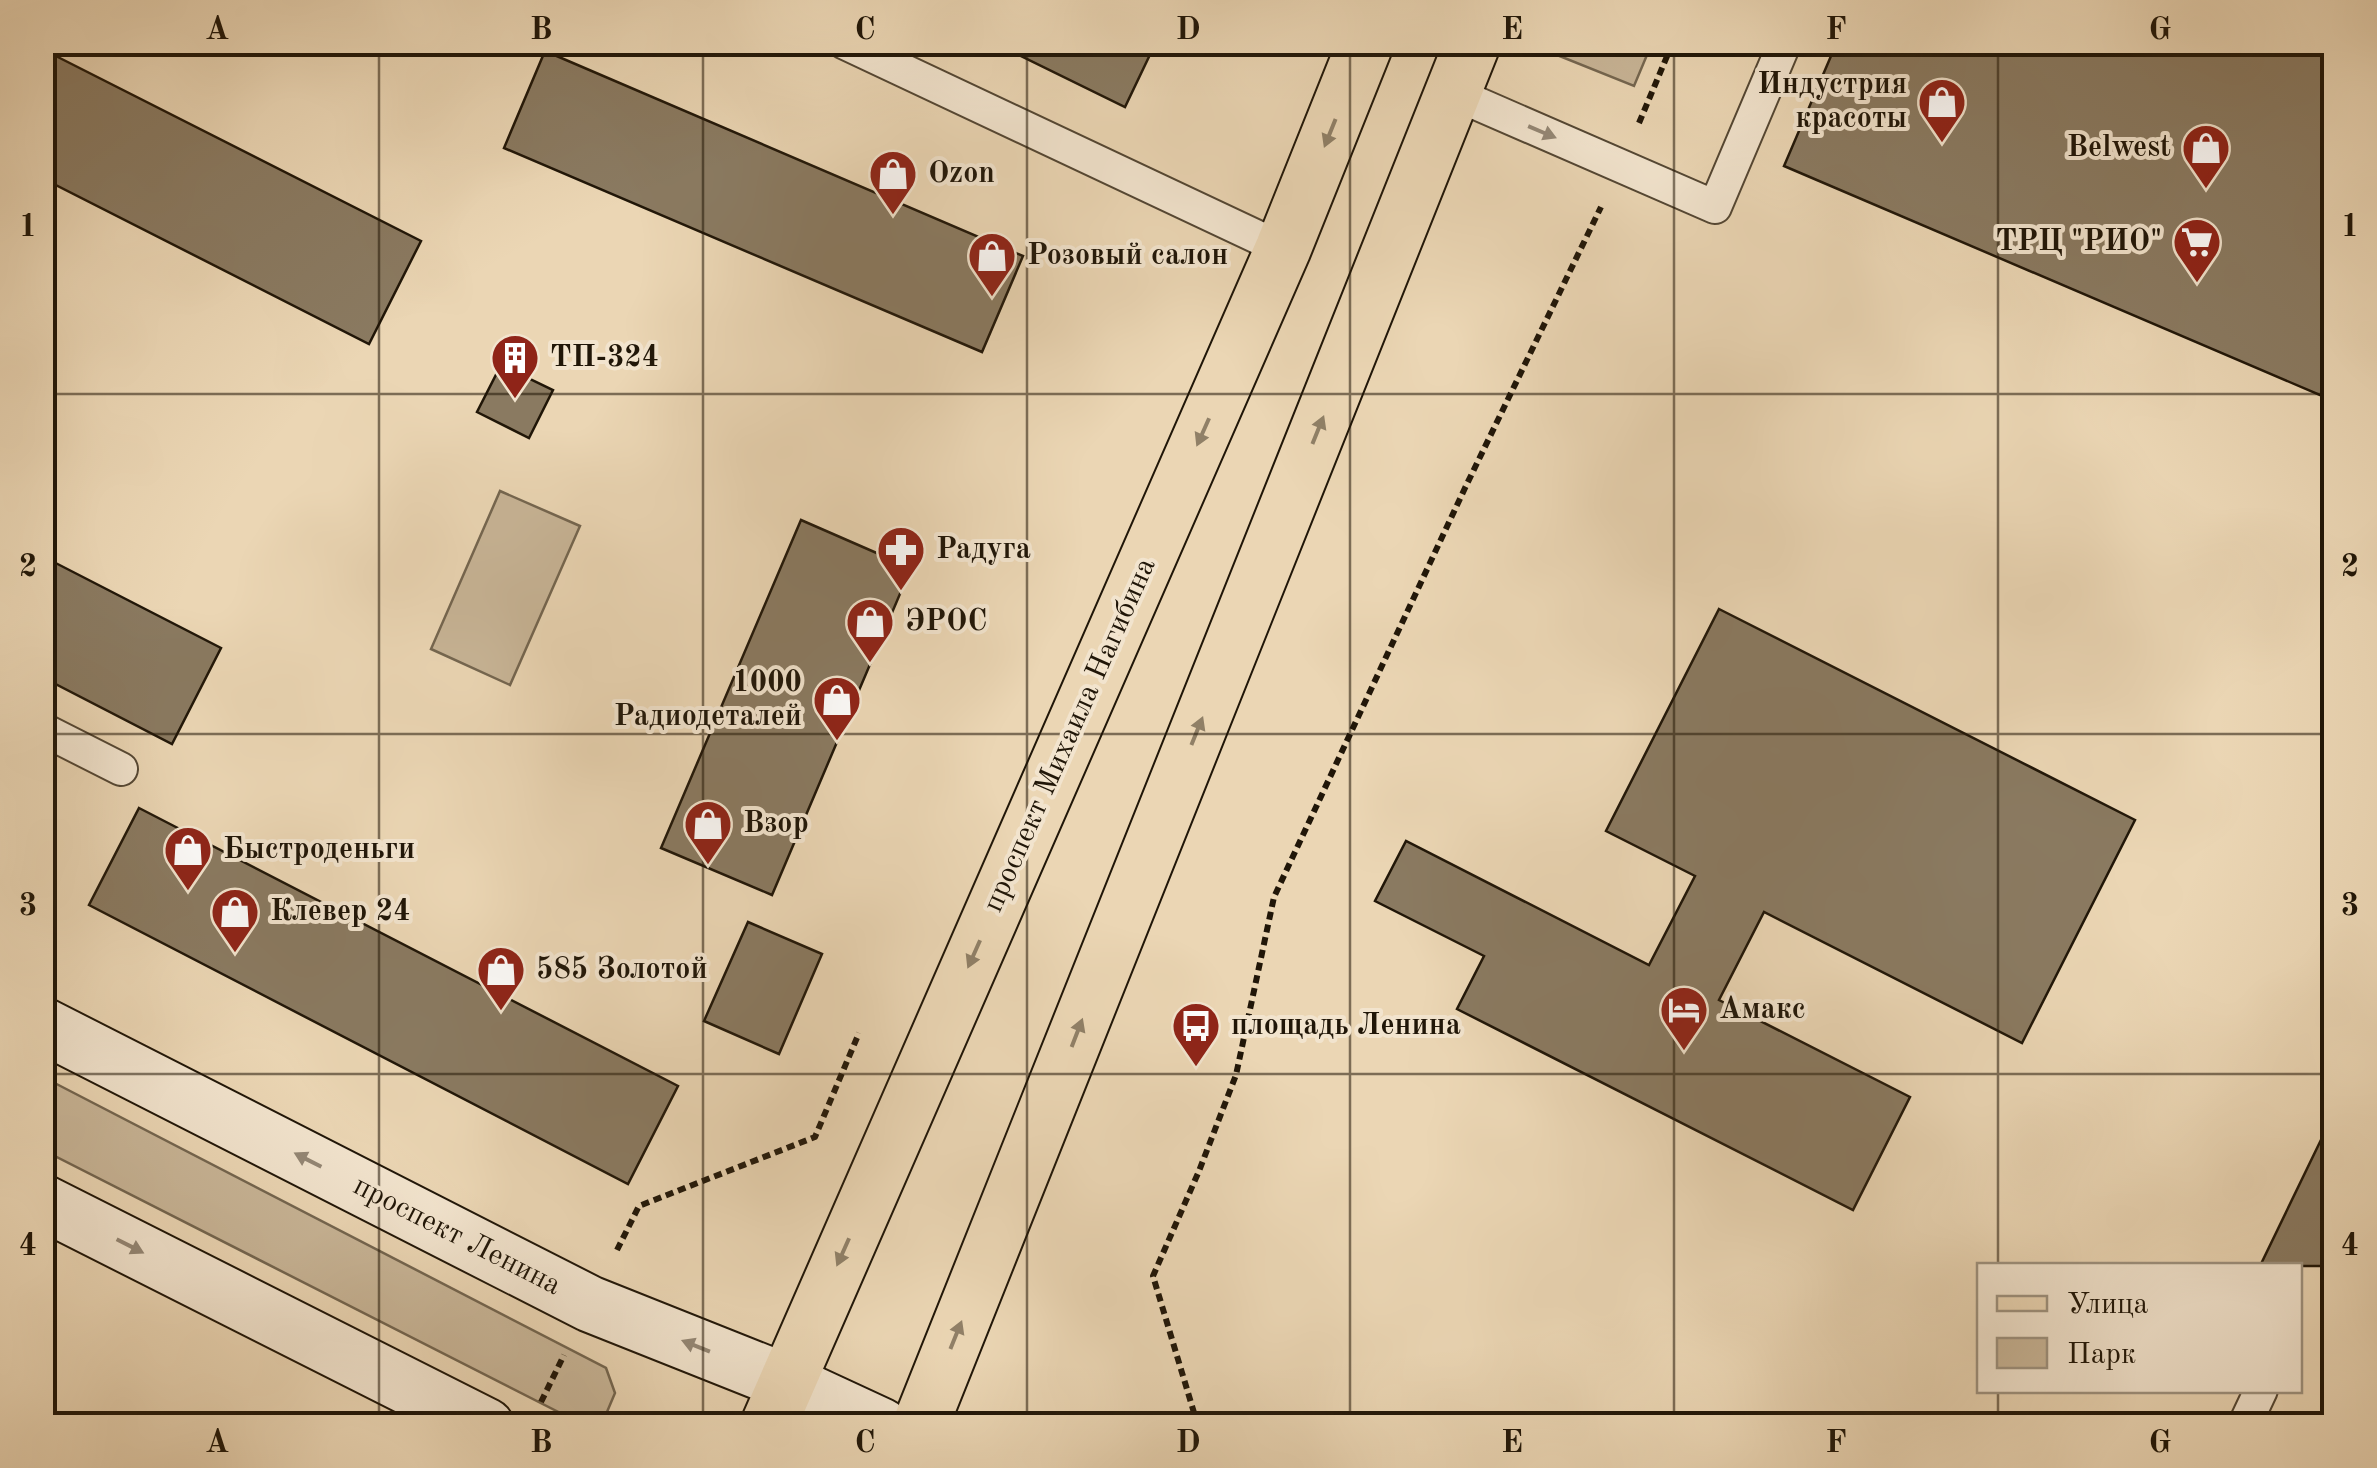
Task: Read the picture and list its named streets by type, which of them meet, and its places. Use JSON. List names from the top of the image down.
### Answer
{
  "streets": {
    "main road": ["проспект Михаила Нагибина", "проспект Ленина"]
  },
  "crossings": [
    ["проспект Михаила Нагибина", "проспект Ленина"]
  ],
  "places": {
    "shop": [
      "Индустрия красоты",
      "Belwest",
      "Ozon",
      "Розовый салон",
      "ЭРОС",
      "1000 Радиодеталей",
      "Взор",
      "Быстроденьги",
      "Клевер 24",
      "585 Золотой"
    ],
    "supermarket": ["ТРЦ \"РИО\""],
    "building": ["ТП-324"],
    "pharmacy": ["Радуга"],
    "hotel": ["Амакс"],
    "bus stop": ["площадь Ленина"]
  },
  "legend": ["Улица", "Парк"],
  "grid": {
    "columns": [
      "A",
      "B",
      "C",
      "D",
      "E",
      "F",
      "G"
    ],
    "rows": [
      "1",
      "2",
      "3",
      "4"
    ]
  }
}
